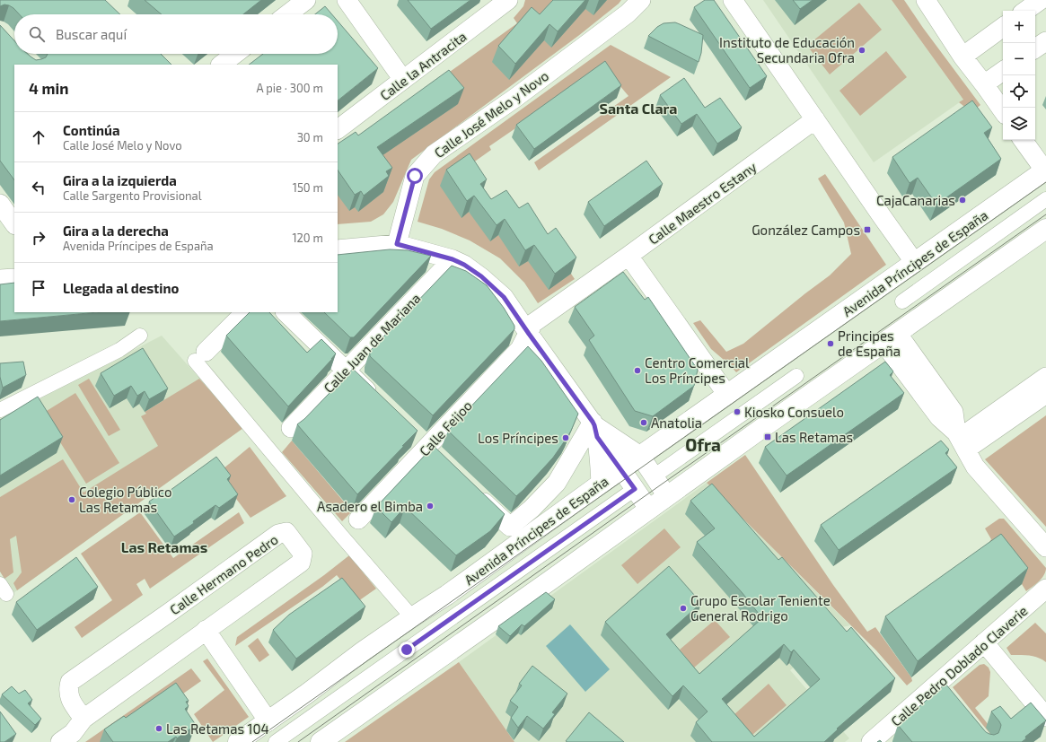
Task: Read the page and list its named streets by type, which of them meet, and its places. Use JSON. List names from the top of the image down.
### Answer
{
  "streets": {
    "main road": ["Avenida Príncipes de España"],
    "street": [
      "Calle la Antracita",
      "Calle José Melo y Novo",
      "Calle Maestro Estany",
      "Calle Juan de Mariana",
      "Calle Feijoo",
      "Calle Hermano Pedro",
      "Calle Pedro Doblado Claverie"
    ]
  },
  "crossings": [
    ["Calle Maestro Estany", "Calle Feijoo"]
  ],
  "districts": ["Santa Clara", "Ofra", "Las Retamas"],
  "places": {
    "other": [
      "Instituto de Educación Secundaria Ofra",
      "CajaCanarias",
      "Principes de España",
      "Centro Comercial Los Príncipes",
      "Kiosko Consuelo",
      "Anatolia",
      "Los Príncipes",
      "Colegio Público Las Retamas",
      "Asadero el Bimba",
      "Grupo Escolar Teniente General Rodrigo",
      "Las Retamas 104"
    ],
    "transit": ["González Campos", "Las Retamas"]
  },
  "page": {
    "map_buttons": ["+", "−"],
    "search": "Buscar aquí",
    "heading": ["4 min", "A pie · 300 m"],
    "list": [
      ["Continúa", "Calle José Melo y Novo", "30 m"],
      ["Gira a la izquierda", "Calle Sargento Provisional", "150 m"],
      ["Gira a la derecha", "Avenida Príncipes de España", "120 m"],
      "Llegada al destino"
    ]
  }
}
